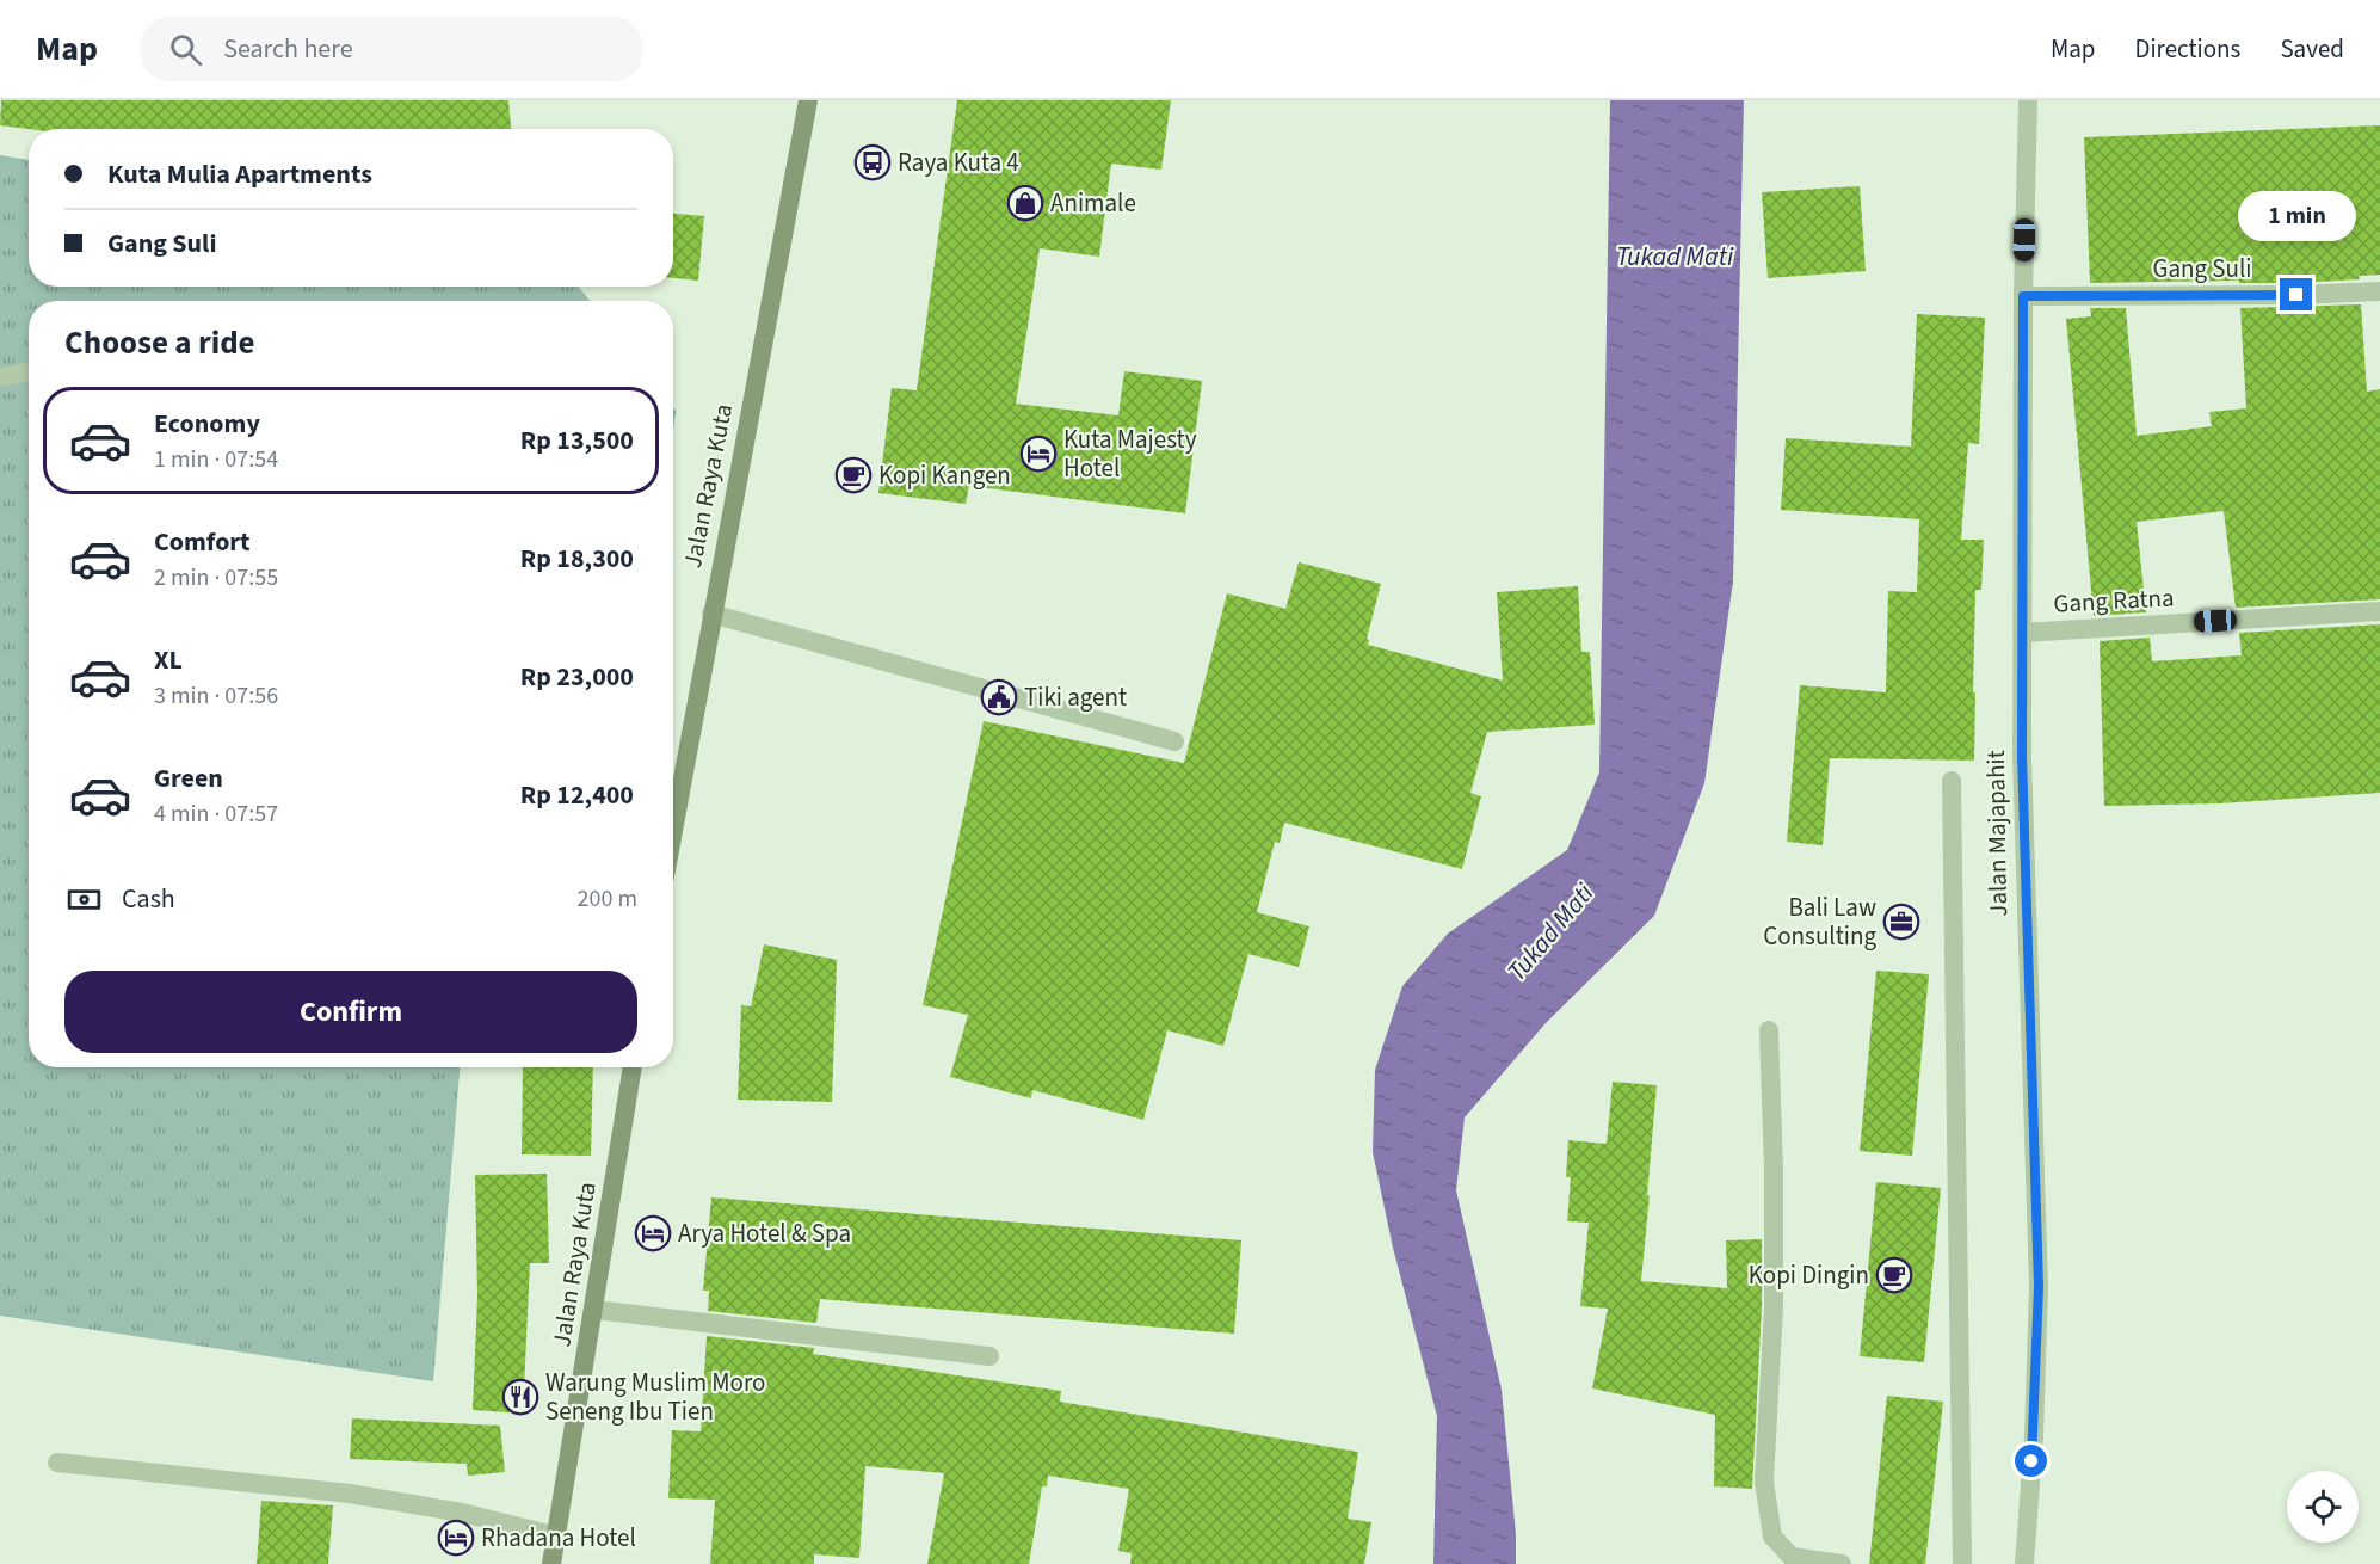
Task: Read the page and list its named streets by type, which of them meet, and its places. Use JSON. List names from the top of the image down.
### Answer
{
  "streets": {
    "main road": ["Jalan Raya Kuta"],
    "street": ["Gang Suli", "Gang Ratna", "Jalan Majapahit"]
  },
  "crossings": [
    ["Gang Suli", "Jalan Majapahit"],
    ["Gang Ratna", "Jalan Majapahit"]
  ],
  "water": ["Tukad Mati"],
  "places": {
    "bus stop": ["Raya Kuta 4"],
    "shop": ["Animale"],
    "hotel": ["Kuta Majesty Hotel", "Arya Hotel & Spa", "Rhadana Hotel"],
    "cafe": ["Kopi Kangen", "Kopi Dingin"],
    "public building": ["Tiki agent"],
    "office": ["Bali Law Consulting"],
    "restaurant": ["Warung Muslim Moro Seneng Ibu Tien"]
  },
  "page": {
    "header": "Map",
    "search": "Search here",
    "nav": ["Map", "Directions", "Saved"],
    "banner": ["Kuta Mulia Apartments", "Gang Suli"],
    "bubble": "1 min",
    "heading": "Choose a ride",
    "list": [
      {
        "name": "Economy",
        "note": "1 min · 07:54",
        "value": "Rp 13,500"
      },
      {
        "name": "Comfort",
        "note": "2 min · 07:55",
        "value": "Rp 18,300"
      },
      {
        "name": "XL",
        "note": "3 min · 07:56",
        "value": "Rp 23,000"
      },
      {
        "name": "Green",
        "note": "4 min · 07:57",
        "value": "Rp 12,400"
      }
    ],
    "pay": ["Cash", "200 m"],
    "buttons": "Confirm"
  }
}
